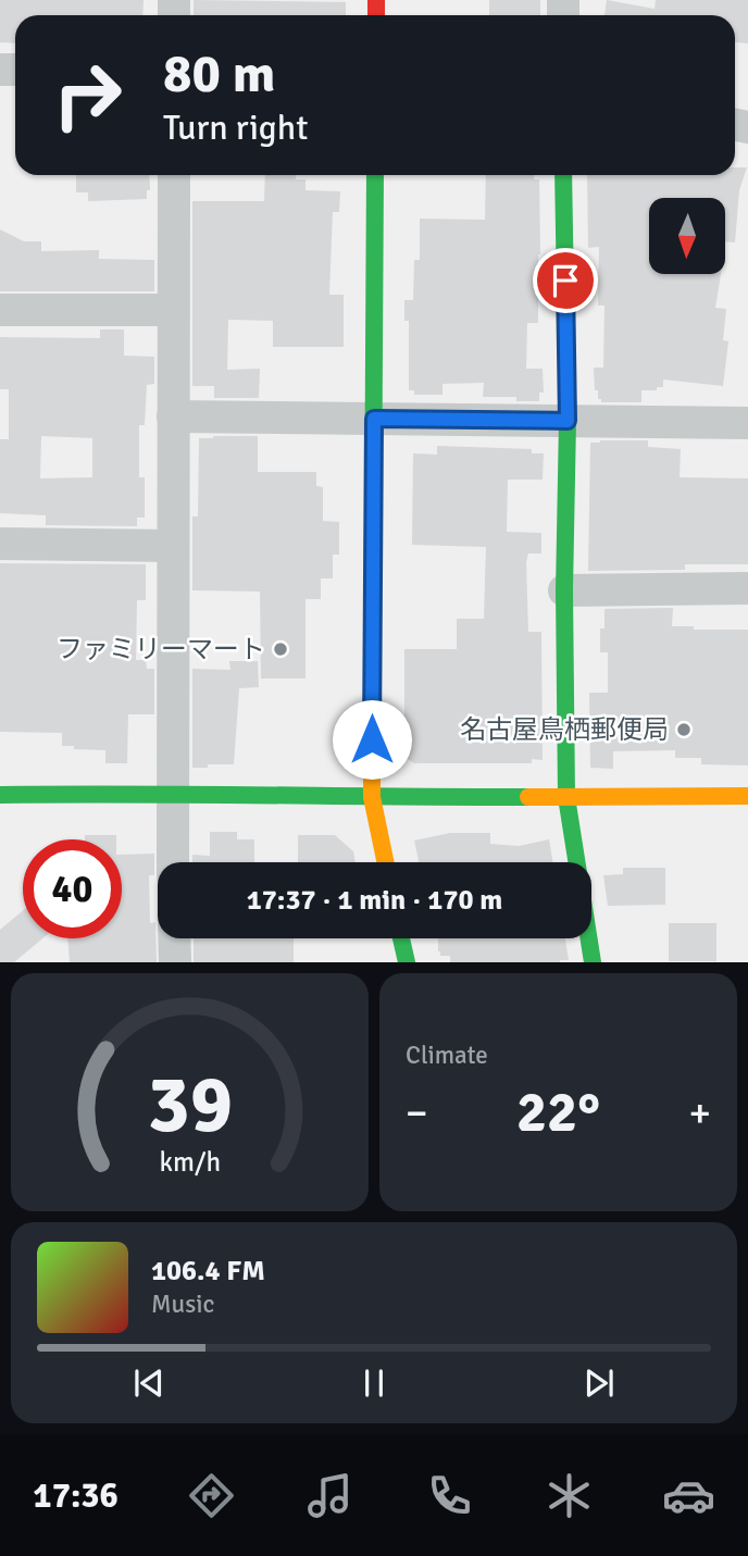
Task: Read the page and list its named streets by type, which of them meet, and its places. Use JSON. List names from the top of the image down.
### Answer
{
  "places": ["ファミリーマート", "名古屋鳥栖郵便局"],
  "north": "bottom",
  "page": {
    "turn": ["80 m", "Turn right"],
    "limit": "40",
    "trip": "17:37 · 1 min · 170 m",
    "tile": "Climate",
    "heat": ["−", "22°", "+"],
    "song": ["106.4 FM", "Music"],
    "tabs": "17:36",
    "gauge": ["39", "km/h"]
  }
}
